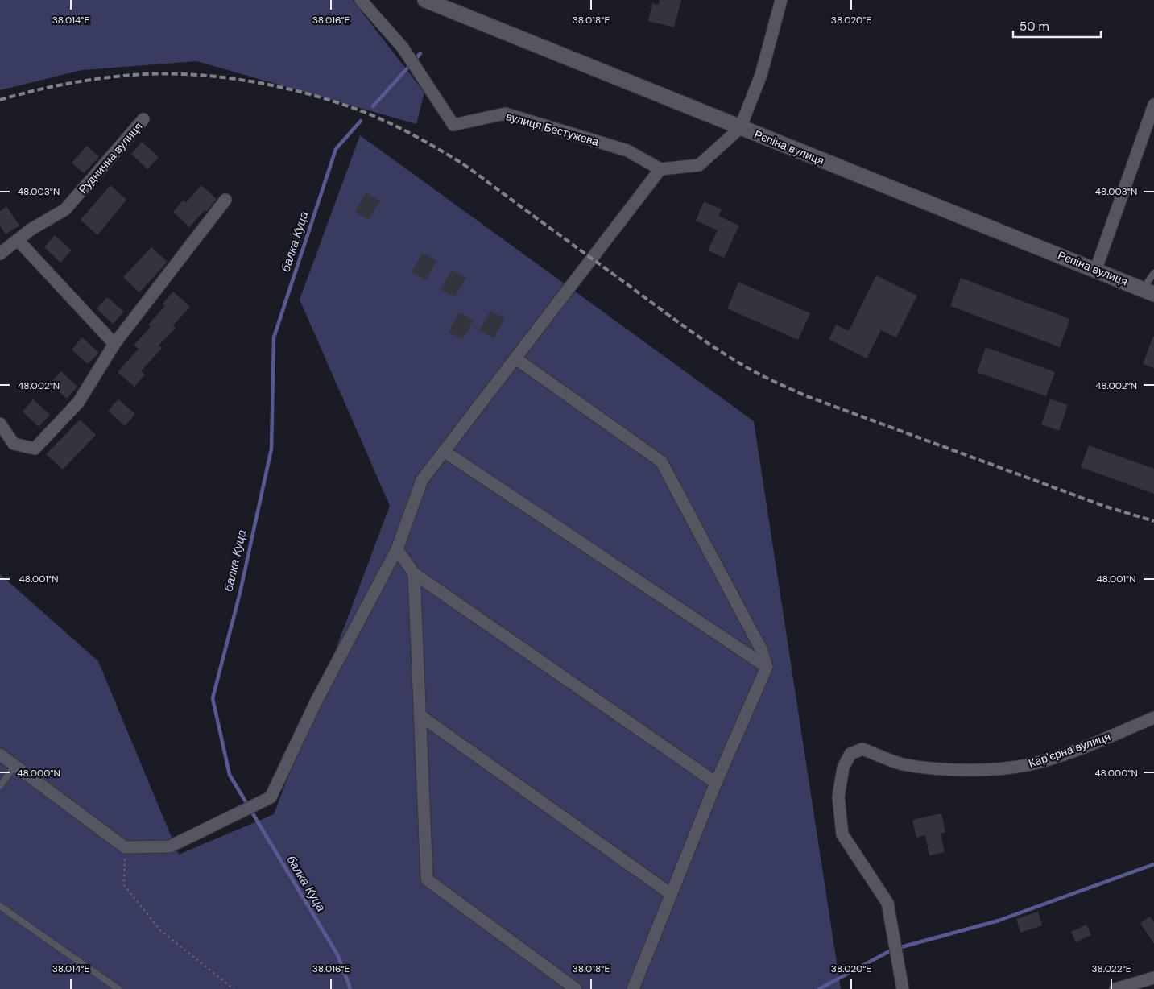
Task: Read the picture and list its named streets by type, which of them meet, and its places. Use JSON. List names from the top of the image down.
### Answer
{
  "streets": {
    "street": [
      "вулиця Бестужева",
      "Рєпіна вулиця",
      "Руднична вулиця",
      "Карʼєрна вулиця"
    ]
  },
  "water": ["балка Куца"],
  "scale_bar": "50 m",
  "coordinates": [
    "38.014°E",
    "38.016°E",
    "38.018°E",
    "38.020°E",
    "48.003°N",
    "48.002°N",
    "48.001°N",
    "48.000°N",
    "38.022°E"
  ]
}
